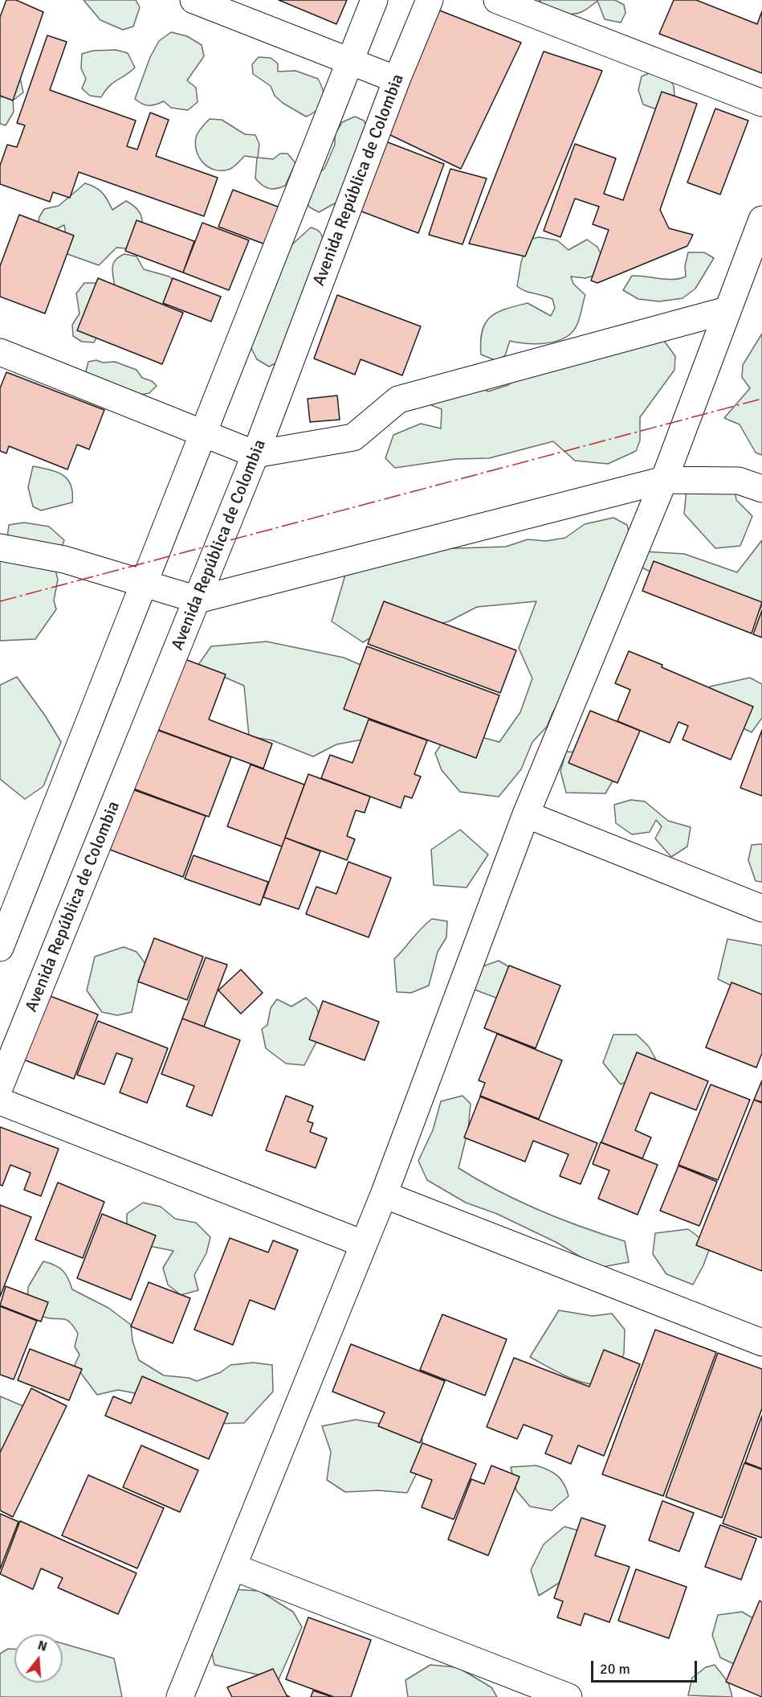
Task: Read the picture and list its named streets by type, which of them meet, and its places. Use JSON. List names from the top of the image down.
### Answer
{
  "streets": {
    "street": ["Avenida República de Colombia"]
  },
  "scale_bar": "20 m",
  "north": "top"
}
